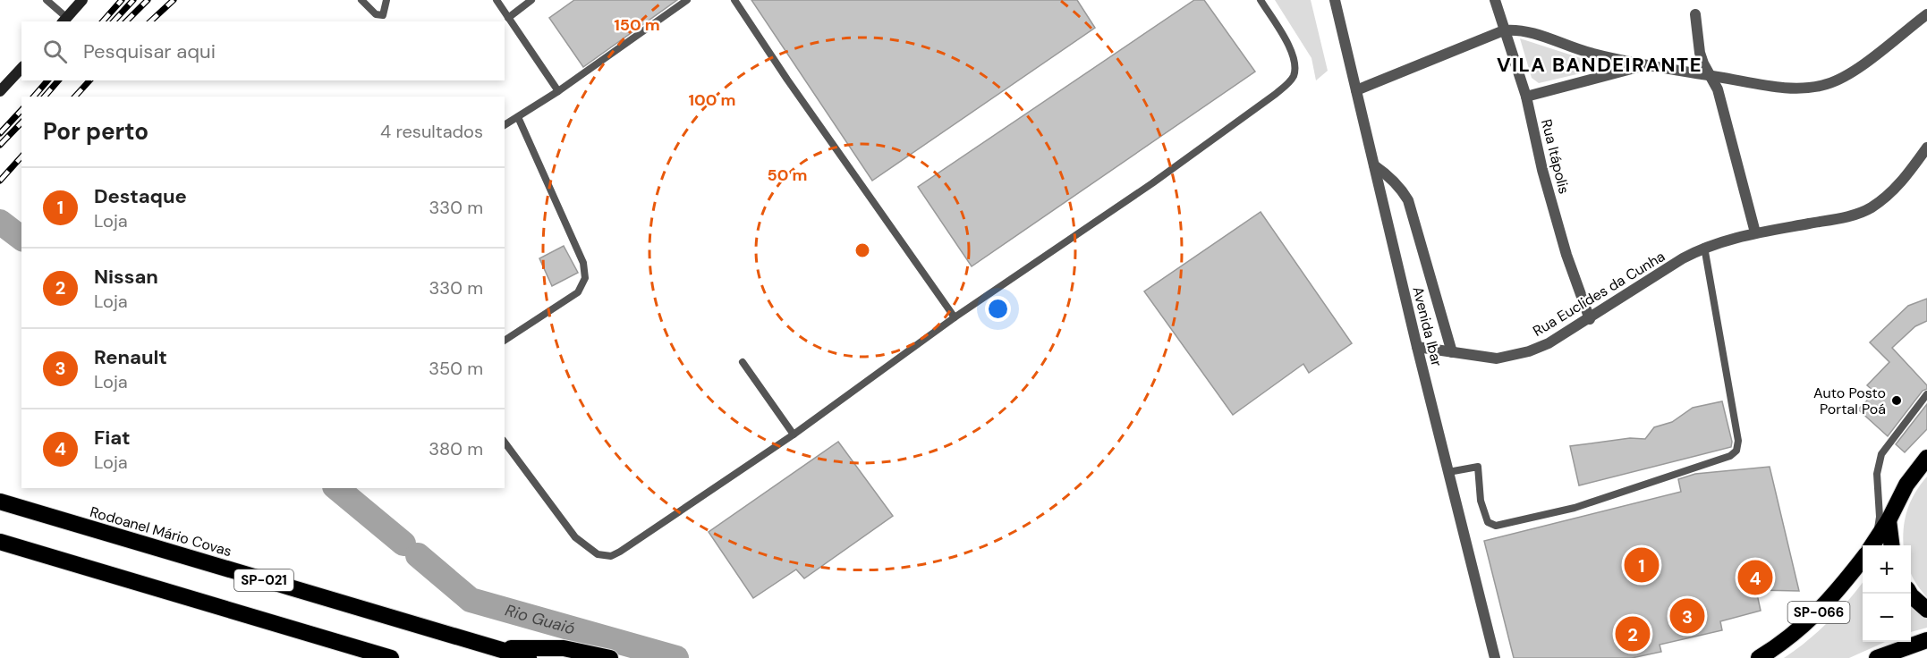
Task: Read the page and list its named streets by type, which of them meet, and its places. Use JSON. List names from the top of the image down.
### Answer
{
  "streets": {
    "highway": ["Rodoanel Mário Covas", "SP-021", "SP-066"],
    "street": ["Rua Itápolis", "Rua Euclides da Cunha", "Avenida Ibar"]
  },
  "crossings": [
    ["Rua Itápolis", "Rua Euclides da Cunha"],
    ["Rua Euclides da Cunha", "Avenida Ibar"]
  ],
  "districts": ["VILA BANDEIRANTE"],
  "water": ["Rio Guaió"],
  "places": ["Auto Posto Portal Poá"],
  "page": {
    "search": "Pesquisar aqui",
    "heading": ["Por perto", "4 resultados"],
    "list": [
      {
        "mark": "1",
        "name": "Destaque",
        "note": "Loja",
        "value": "330 m"
      },
      {
        "mark": "2",
        "name": "Nissan",
        "note": "Loja",
        "value": "330 m"
      },
      {
        "mark": "3",
        "name": "Renault",
        "note": "Loja",
        "value": "350 m"
      },
      {
        "mark": "4",
        "name": "Fiat",
        "note": "Loja",
        "value": "380 m"
      }
    ],
    "map_buttons": ["+", "−"],
    "pins": [
      "1",
      "4",
      "3",
      "2"
    ]
  },
  "rings": ["150 m", "100 m", "50 m"]
}
